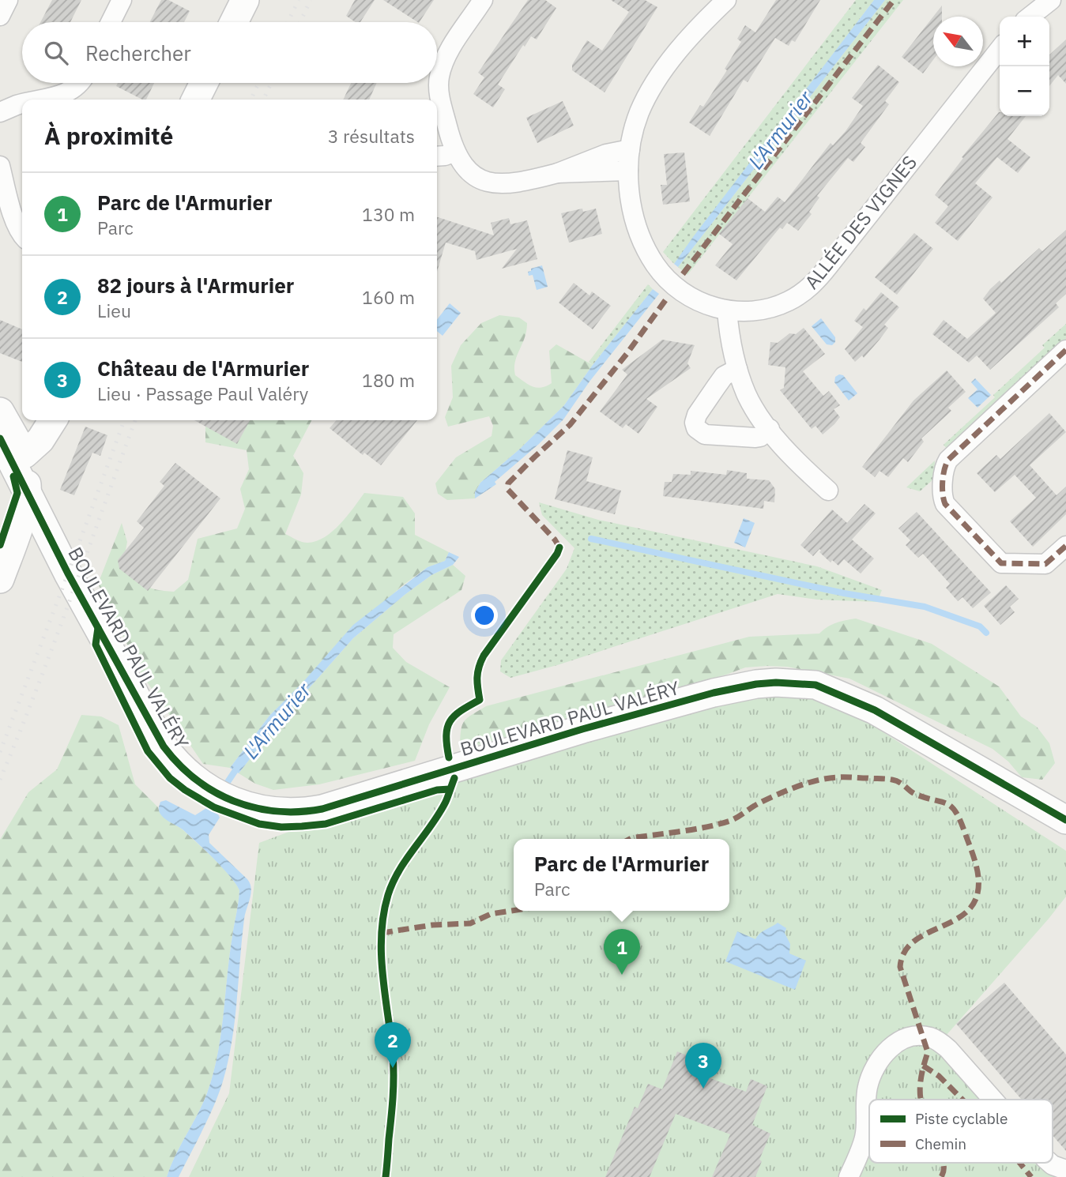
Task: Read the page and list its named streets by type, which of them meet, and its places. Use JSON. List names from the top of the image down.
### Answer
{
  "streets": {
    "street": ["ALLÉE DES VIGNES", "BOULEVARD PAUL VALÉRY"]
  },
  "water": ["L'Armurier"],
  "legend": ["Piste cyclable", "Chemin"],
  "north": "top left",
  "page": {
    "map_buttons": ["+", "−"],
    "search": "Rechercher",
    "heading": ["À proximité", "3 résultats"],
    "list": [
      {
        "mark": "1",
        "name": "Parc de l'Armurier",
        "note": "Parc",
        "value": "130 m"
      },
      {
        "mark": "2",
        "name": "82 jours à l'Armurier",
        "note": "Lieu",
        "value": "160 m"
      },
      {
        "mark": "3",
        "name": "Château de l'Armurier",
        "note": "Lieu · Passage Paul Valéry",
        "value": "180 m"
      }
    ],
    "popup": ["Parc de l'Armurier", "Parc"],
    "pins": ["1", "2", "3"]
  }
}
